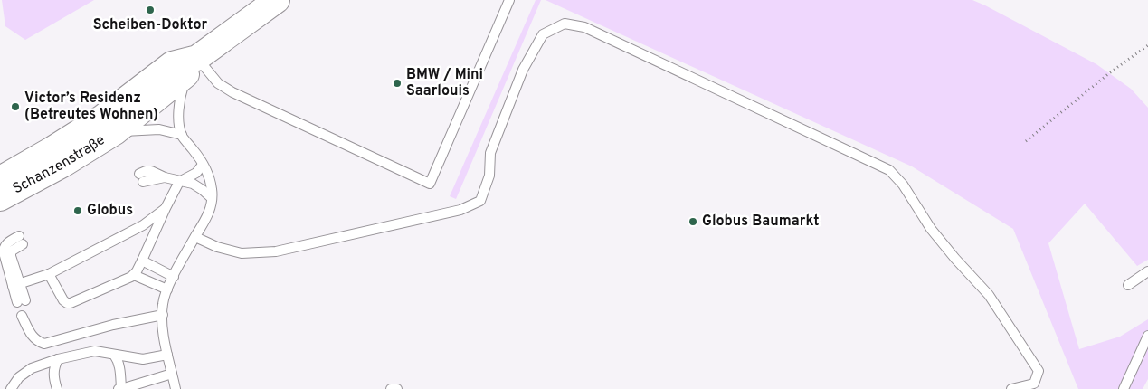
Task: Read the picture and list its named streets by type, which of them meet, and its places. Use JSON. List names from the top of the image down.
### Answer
{
  "streets": {
    "street": ["Schanzenstraße"]
  },
  "places": [
    "Scheiben-Doktor",
    "BMW / Mini Saarlouis",
    "Victor’s Residenz (Betreutes Wohnen)",
    "Globus",
    "Globus Baumarkt"
  ]
}
